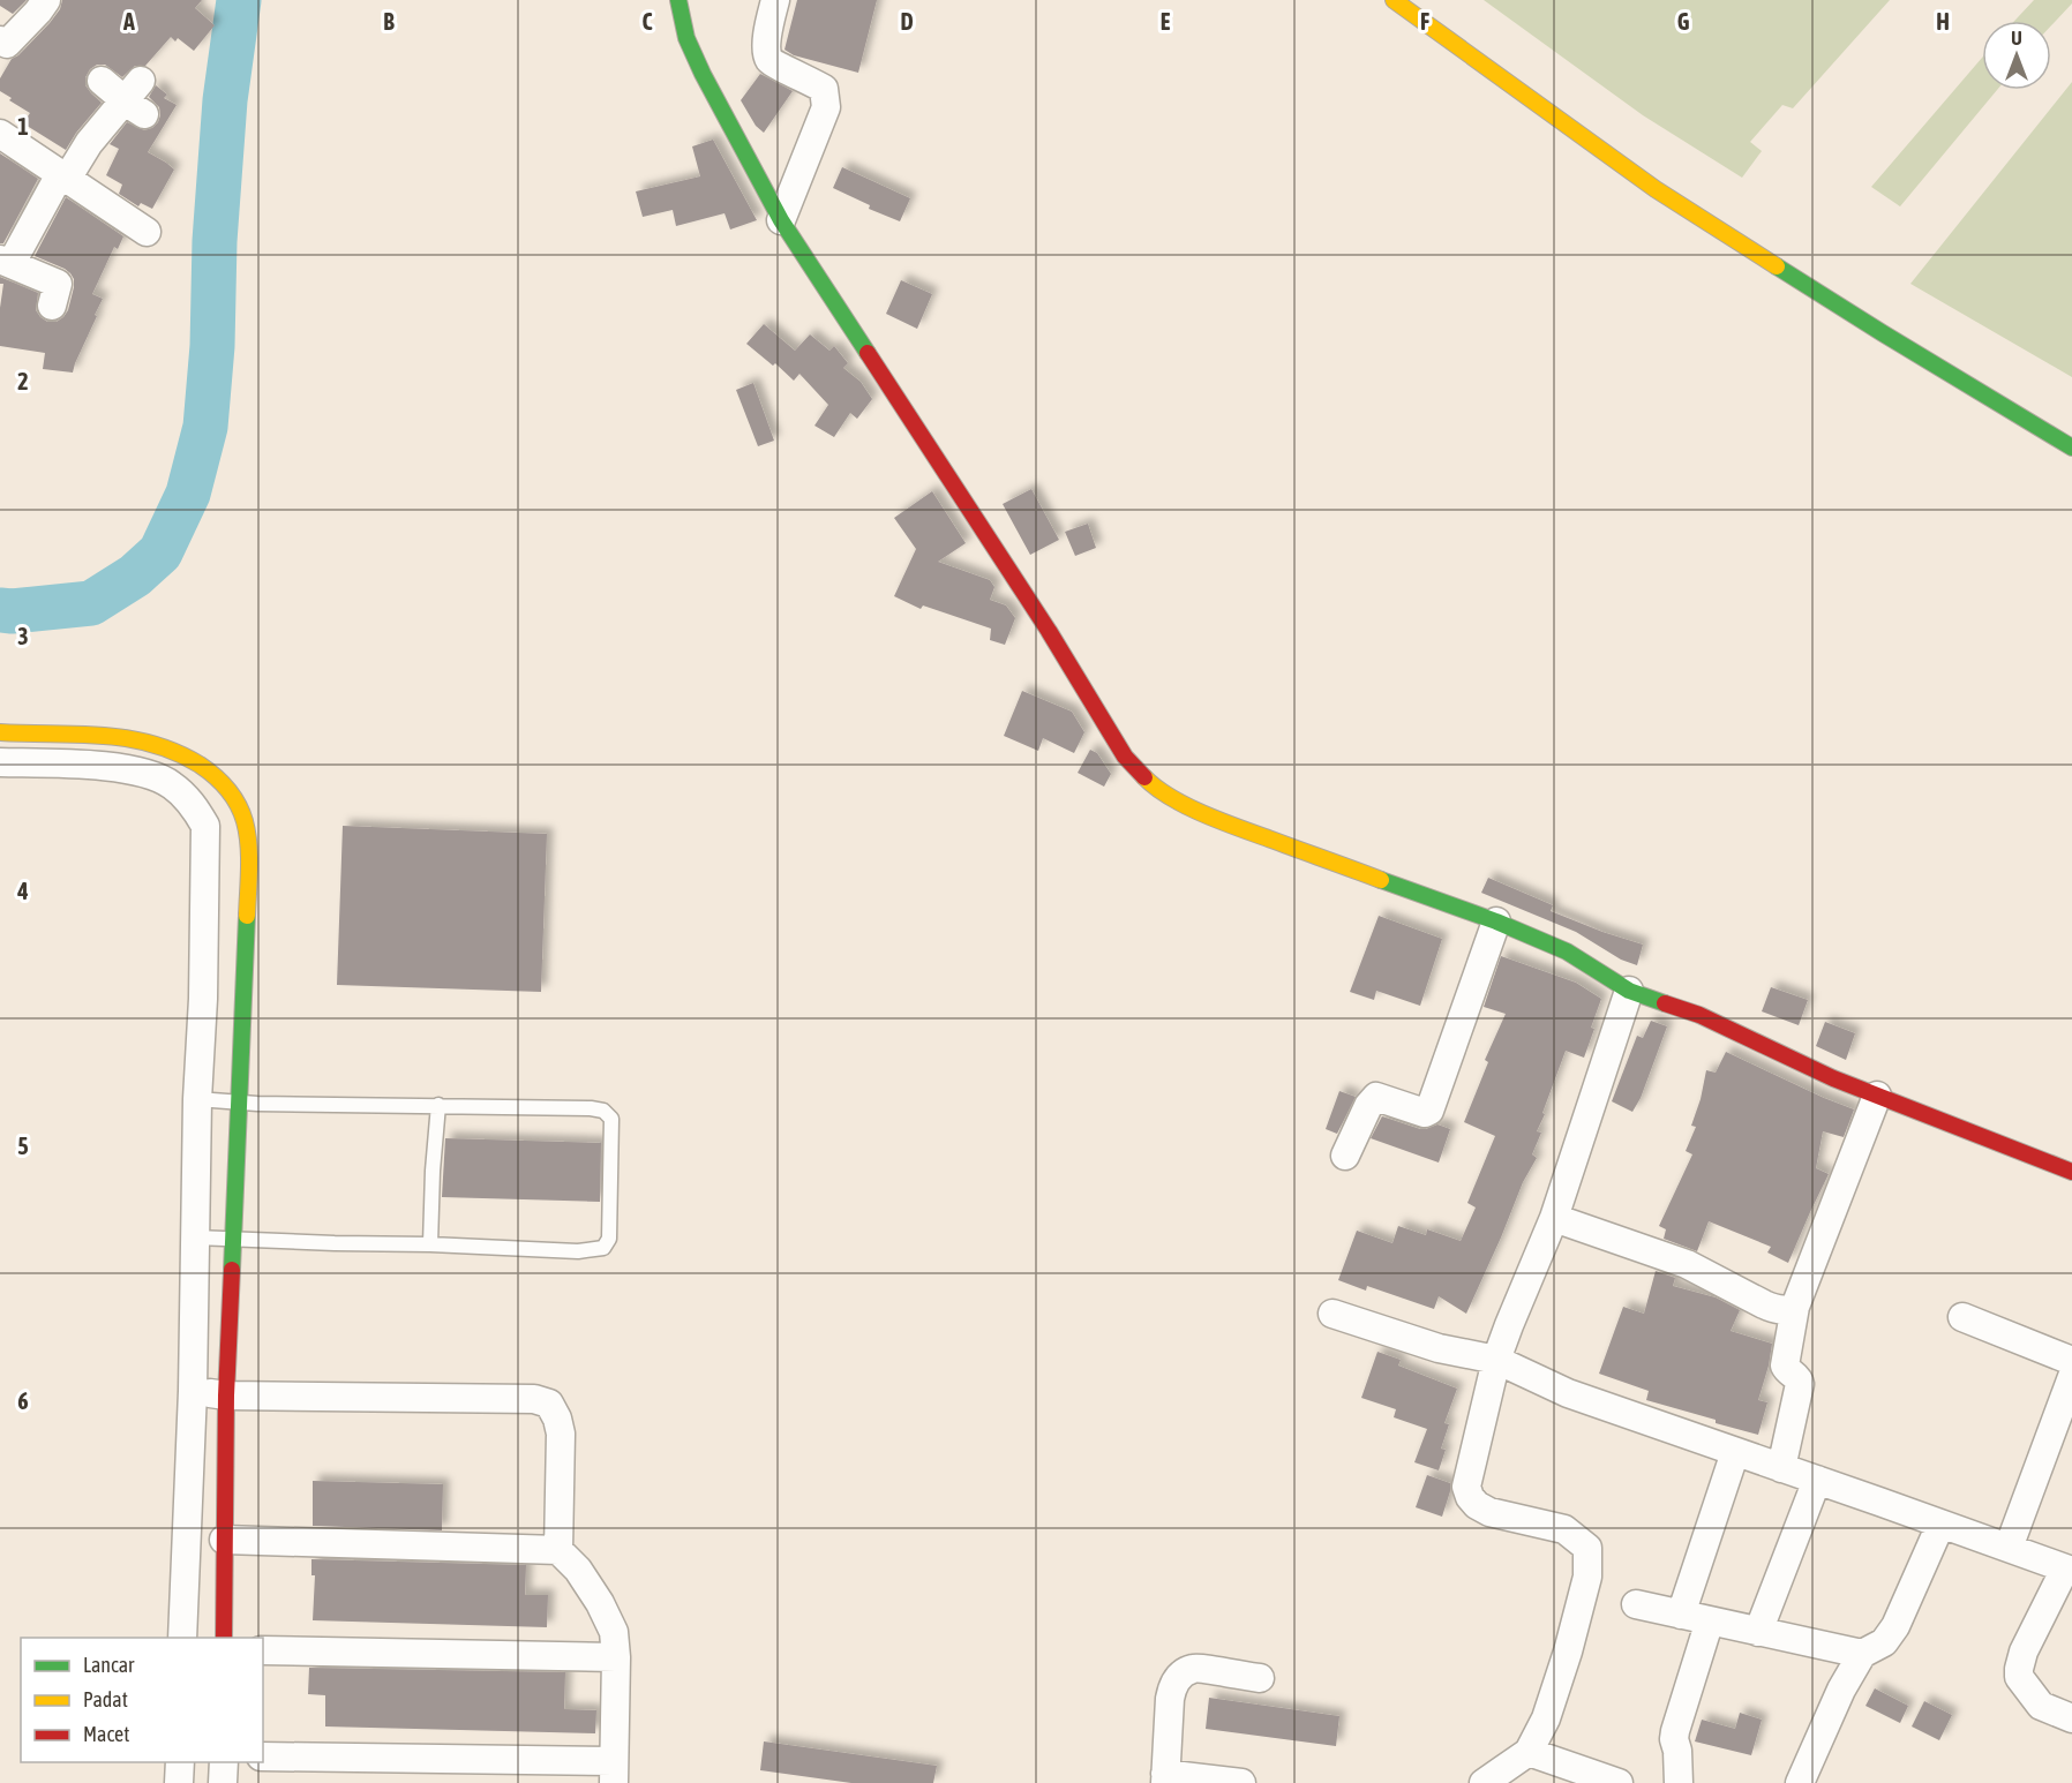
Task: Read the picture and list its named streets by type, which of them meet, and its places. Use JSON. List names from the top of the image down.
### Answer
{
  "legend": ["Lancar", "Padat", "Macet"],
  "north": "top",
  "grid": {
    "columns": [
      "A",
      "B",
      "C",
      "D",
      "E",
      "F",
      "G",
      "H"
    ],
    "rows": [
      "1",
      "2",
      "3",
      "4",
      "5",
      "6"
    ]
  }
}
